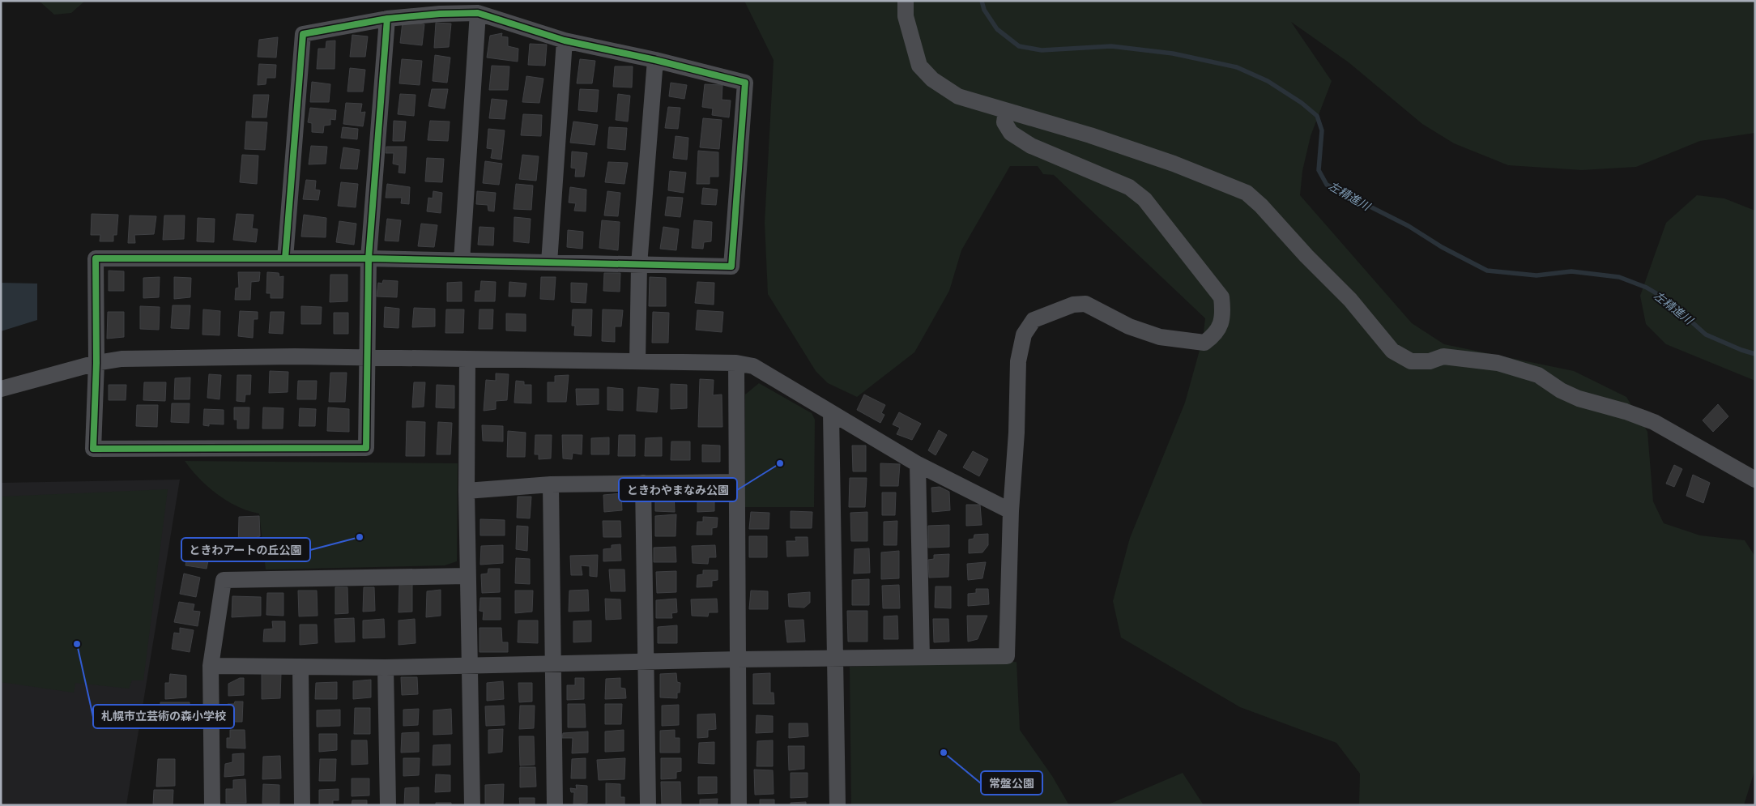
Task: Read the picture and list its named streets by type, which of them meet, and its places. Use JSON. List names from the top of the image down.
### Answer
{
  "water": ["左精進川"],
  "places": [
    "ときわやまなみ公園",
    "ときわアートの丘公園",
    "札幌市立芸術の森小学校",
    "常盤公園"
  ]
}
